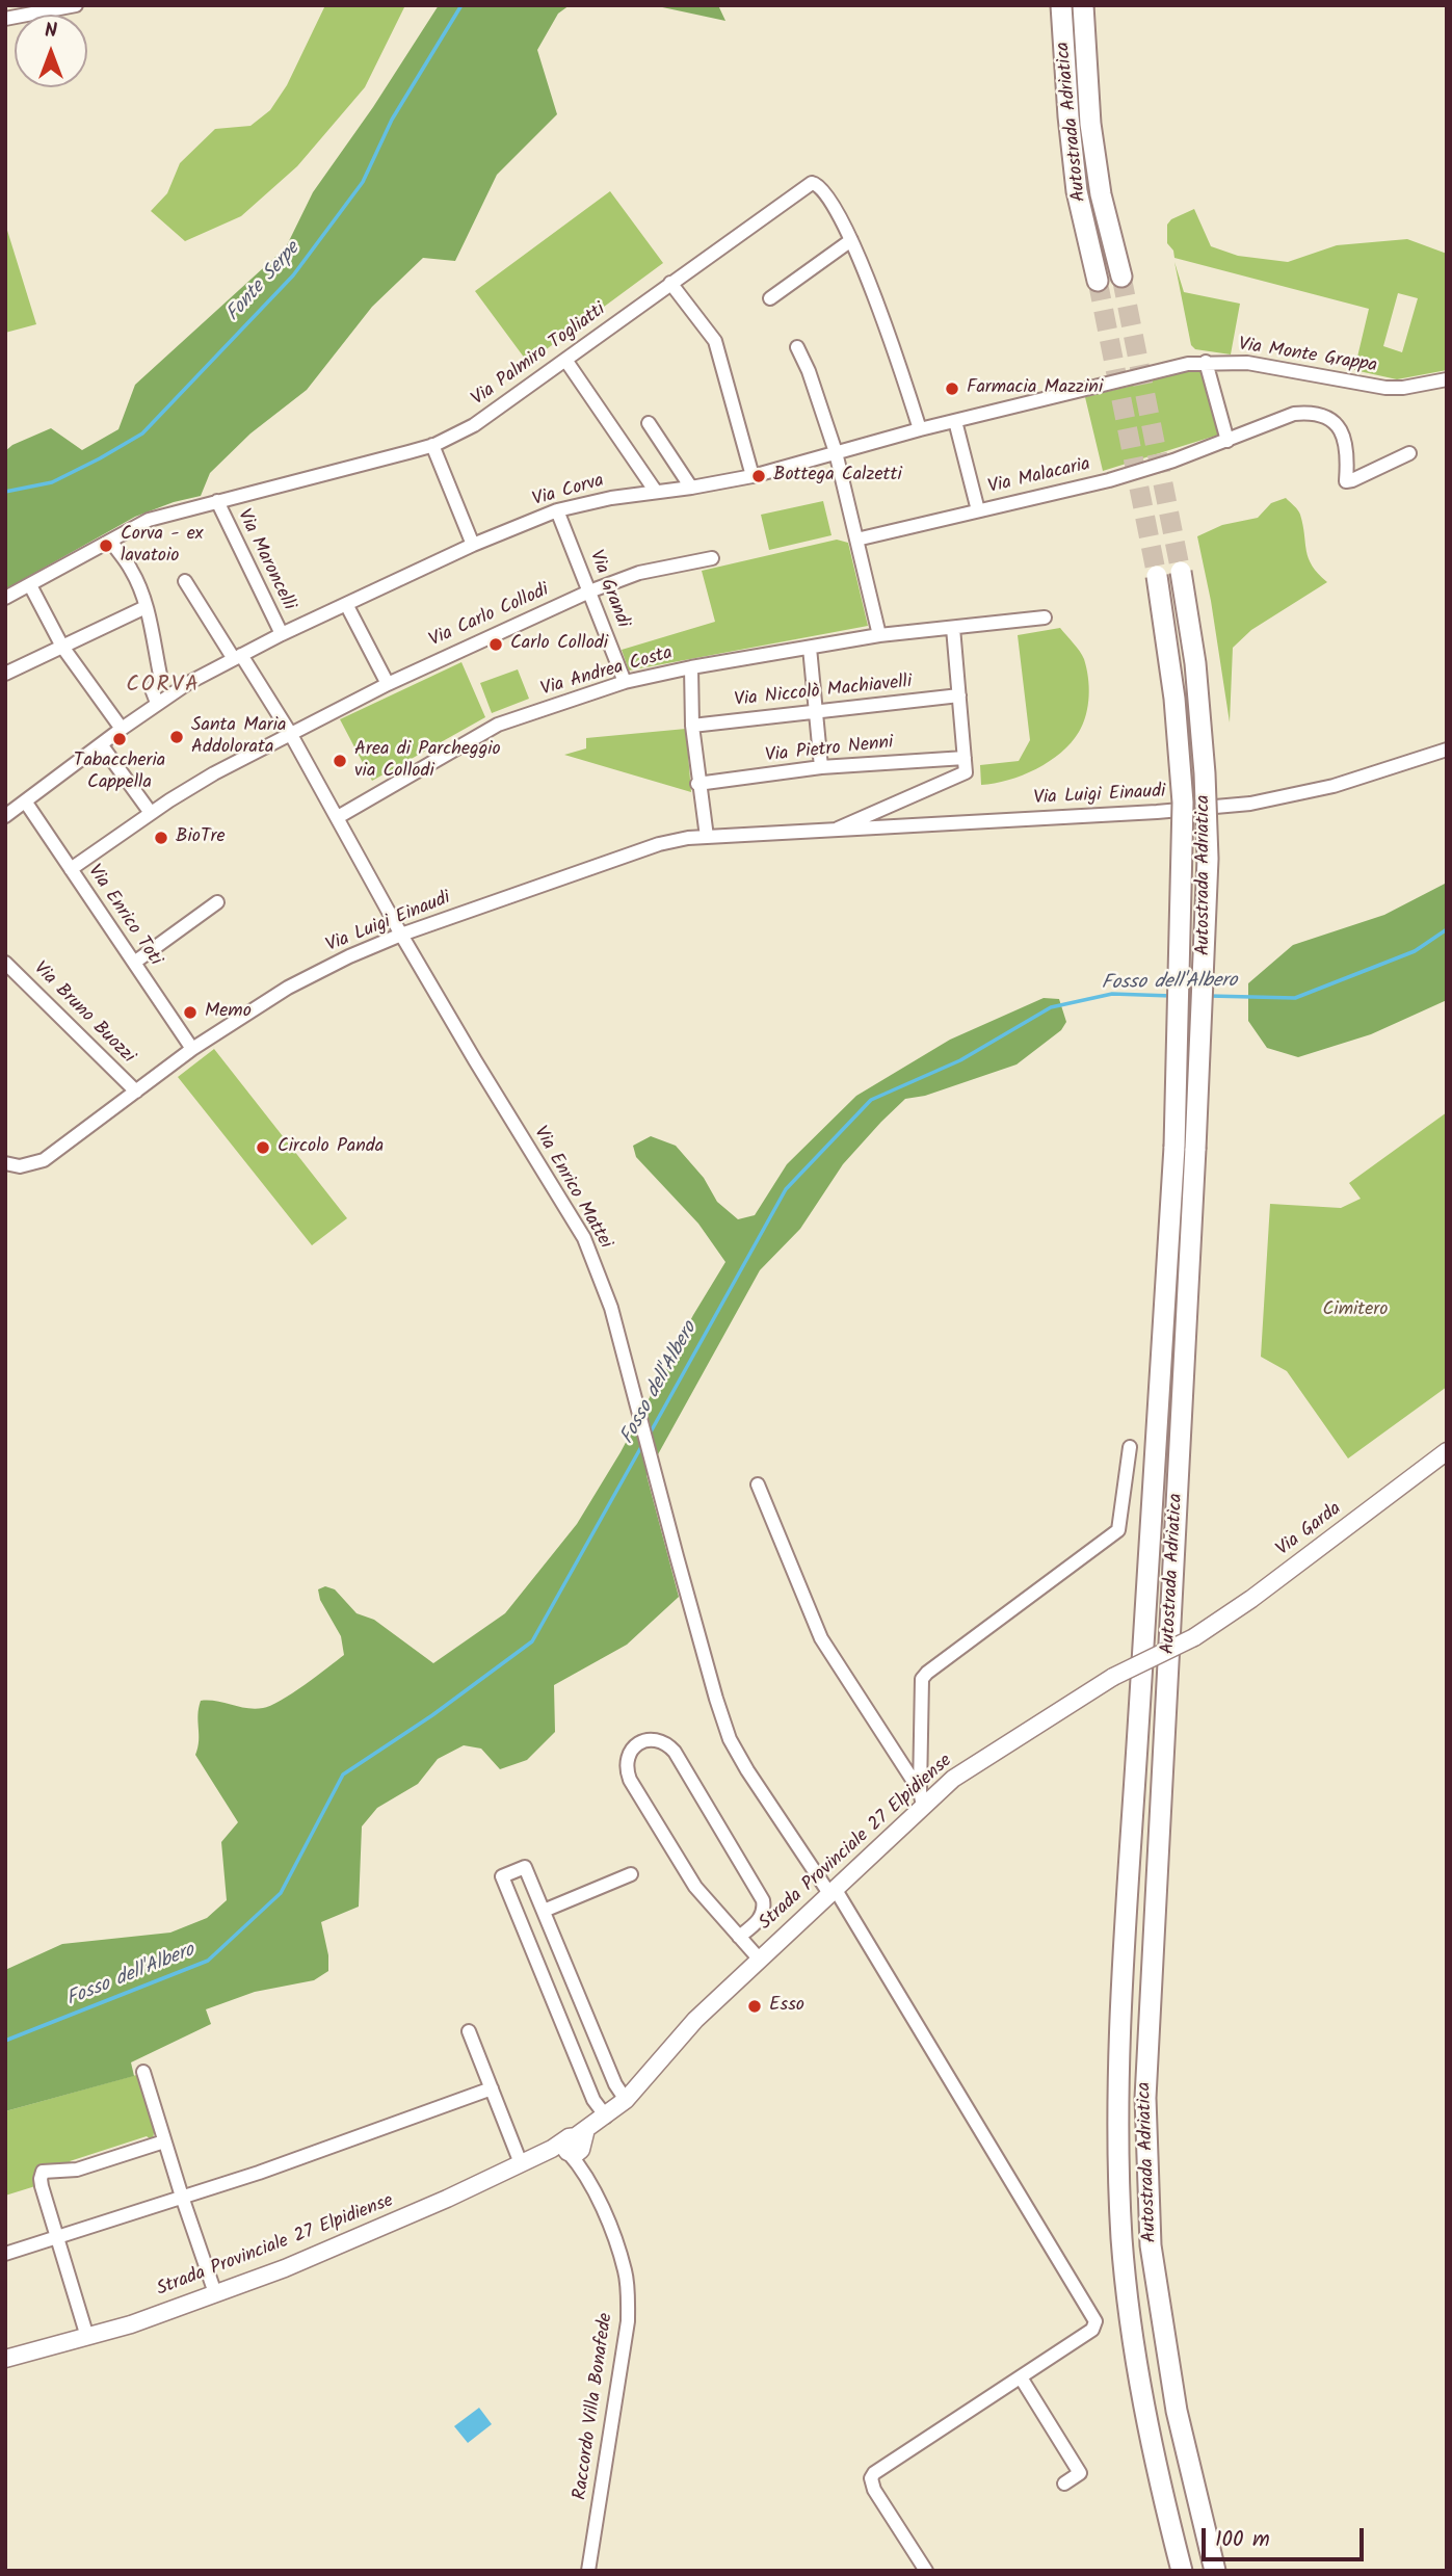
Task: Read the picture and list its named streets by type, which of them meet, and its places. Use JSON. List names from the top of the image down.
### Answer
{
  "streets": {
    "highway": ["Autostrada Adriatica"],
    "main road": ["Via Garda", "Strada Provinciale 27 Elpidiense"],
    "street": [
      "Via Palmiro Togliatti",
      "Via Monte Grappa",
      "Via Malacaria",
      "Via Corva",
      "Via Maroncelli",
      "Via Grandi",
      "Via Carlo Collodi",
      "Via Andrea Costa",
      "Via Niccolò Machiavelli",
      "Via Pietro Nenni",
      "Via Luigi Einaudi",
      "Via Enrico Toti",
      "Via Bruno Buozzi",
      "Via Enrico Mattei",
      "Raccordo Villa Bonafede"
    ]
  },
  "crossings": [
    ["Via Palmiro Togliatti", "Via Corva"],
    ["Via Palmiro Togliatti", "Via Maroncelli"],
    ["Via Monte Grappa", "Via Corva"],
    ["Via Corva", "Via Maroncelli"],
    ["Via Corva", "Via Grandi"],
    ["Via Corva", "Via Enrico Toti"],
    ["Via Corva", "Via Enrico Mattei"],
    ["Via Grandi", "Via Carlo Collodi"],
    ["Via Grandi", "Via Andrea Costa"],
    ["Via Carlo Collodi", "Via Enrico Toti"],
    ["Via Carlo Collodi", "Via Enrico Mattei"],
    ["Via Andrea Costa", "Via Enrico Mattei"],
    ["Via Pietro Nenni", "Via Luigi Einaudi"],
    ["Via Luigi Einaudi", "Via Enrico Toti"],
    ["Via Luigi Einaudi", "Via Bruno Buozzi"],
    ["Via Luigi Einaudi", "Via Enrico Mattei"],
    ["Via Enrico Mattei", "Strada Provinciale 27 Elpidiense"],
    ["Via Garda", "Strada Provinciale 27 Elpidiense"],
    ["Strada Provinciale 27 Elpidiense", "Raccordo Villa Bonafede"]
  ],
  "districts": ["CORVA"],
  "water": ["Fonte Serpe", "Fosso dell'Albero"],
  "parks": ["Cimitero"],
  "places": [
    "Farmacia Mazzini",
    "Bottega Calzetti",
    "Corva - ex lavatoio",
    "Carlo Collodi",
    "Santa Maria Addolorata",
    "Tabaccheria Cappella",
    "Area di Parcheggio via Collodi",
    "BioTre",
    "Memo",
    "Circolo Panda",
    "Esso"
  ],
  "scale_bar": "100 m",
  "north": "top"
}
